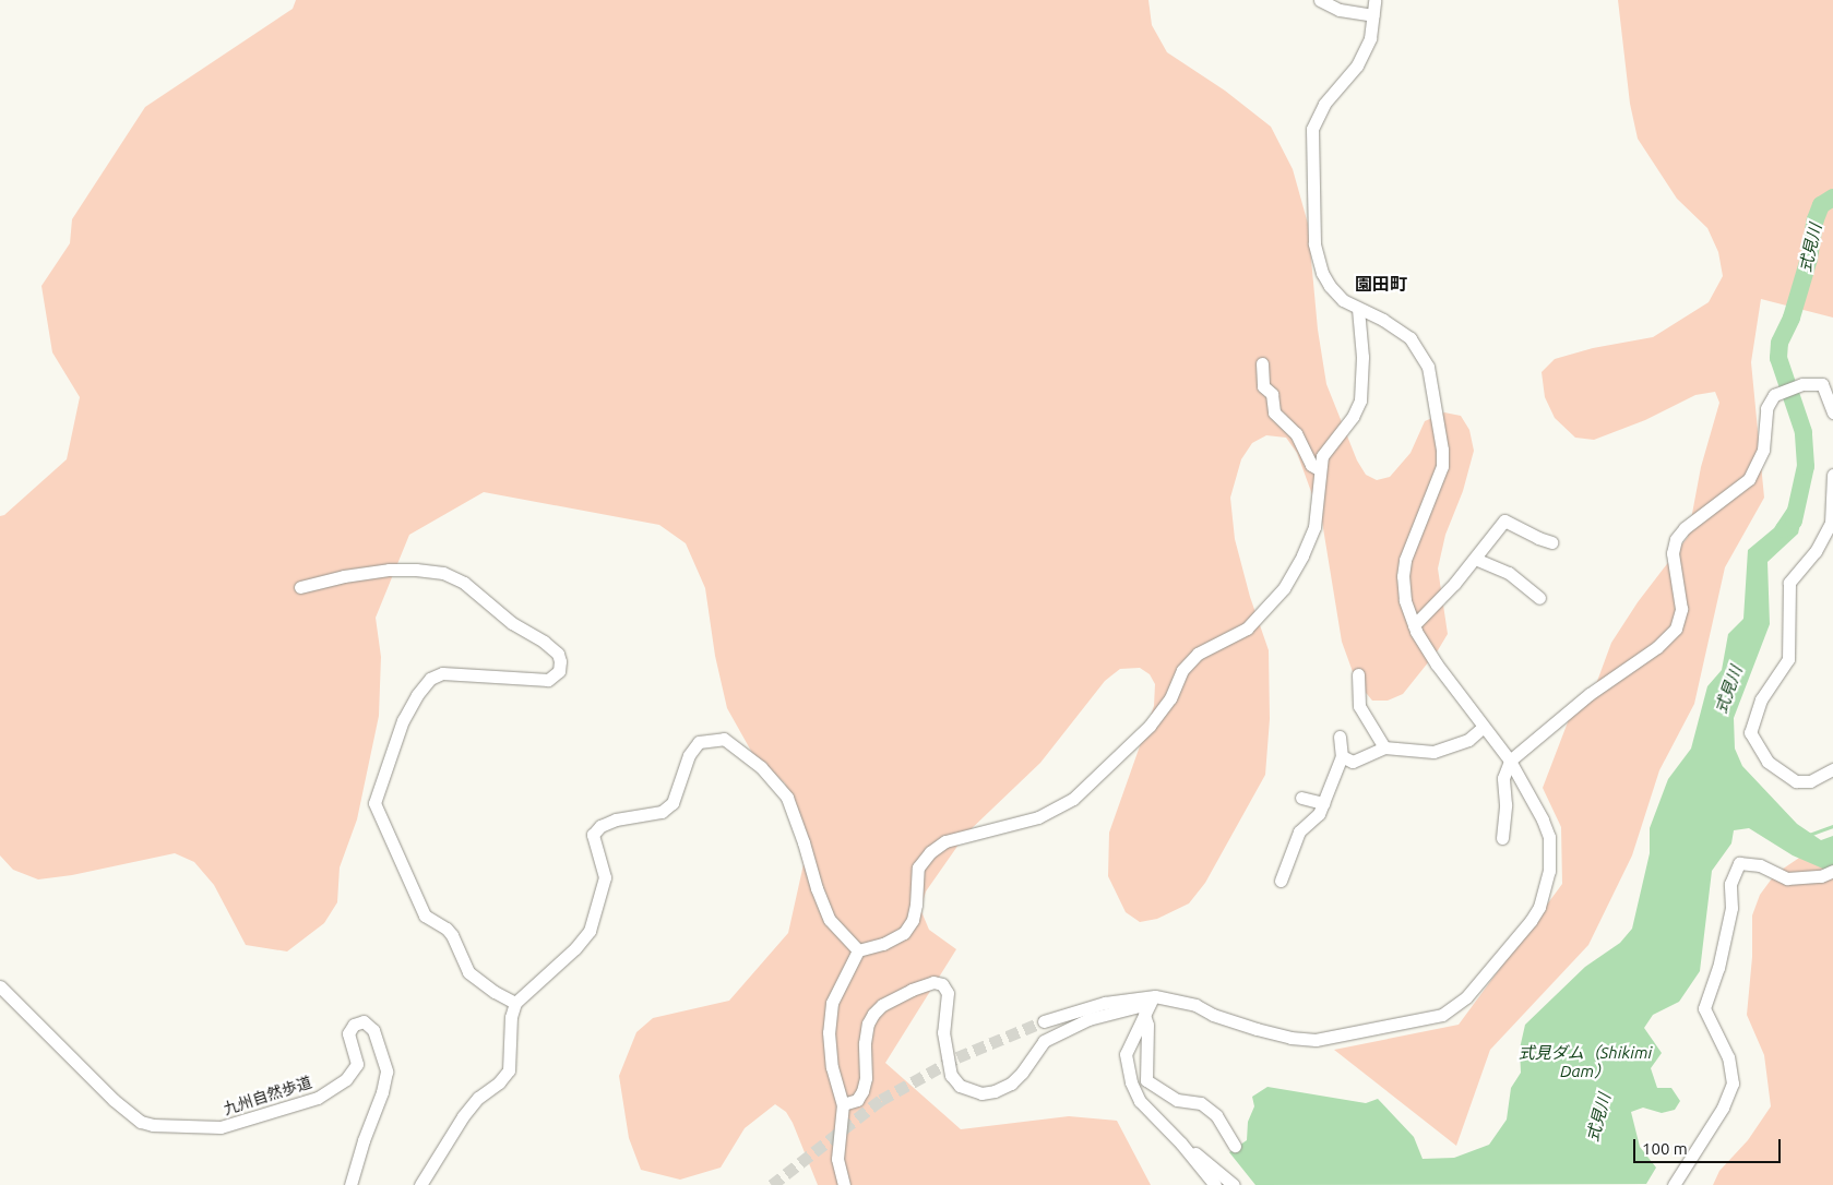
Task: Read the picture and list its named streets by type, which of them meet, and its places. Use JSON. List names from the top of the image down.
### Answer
{
  "streets": {
    "street": ["九州自然歩道"]
  },
  "districts": ["園田町"],
  "water": ["式見川", "式見ダム（Shikimi Dam）"],
  "scale_bar": "100 m"
}
